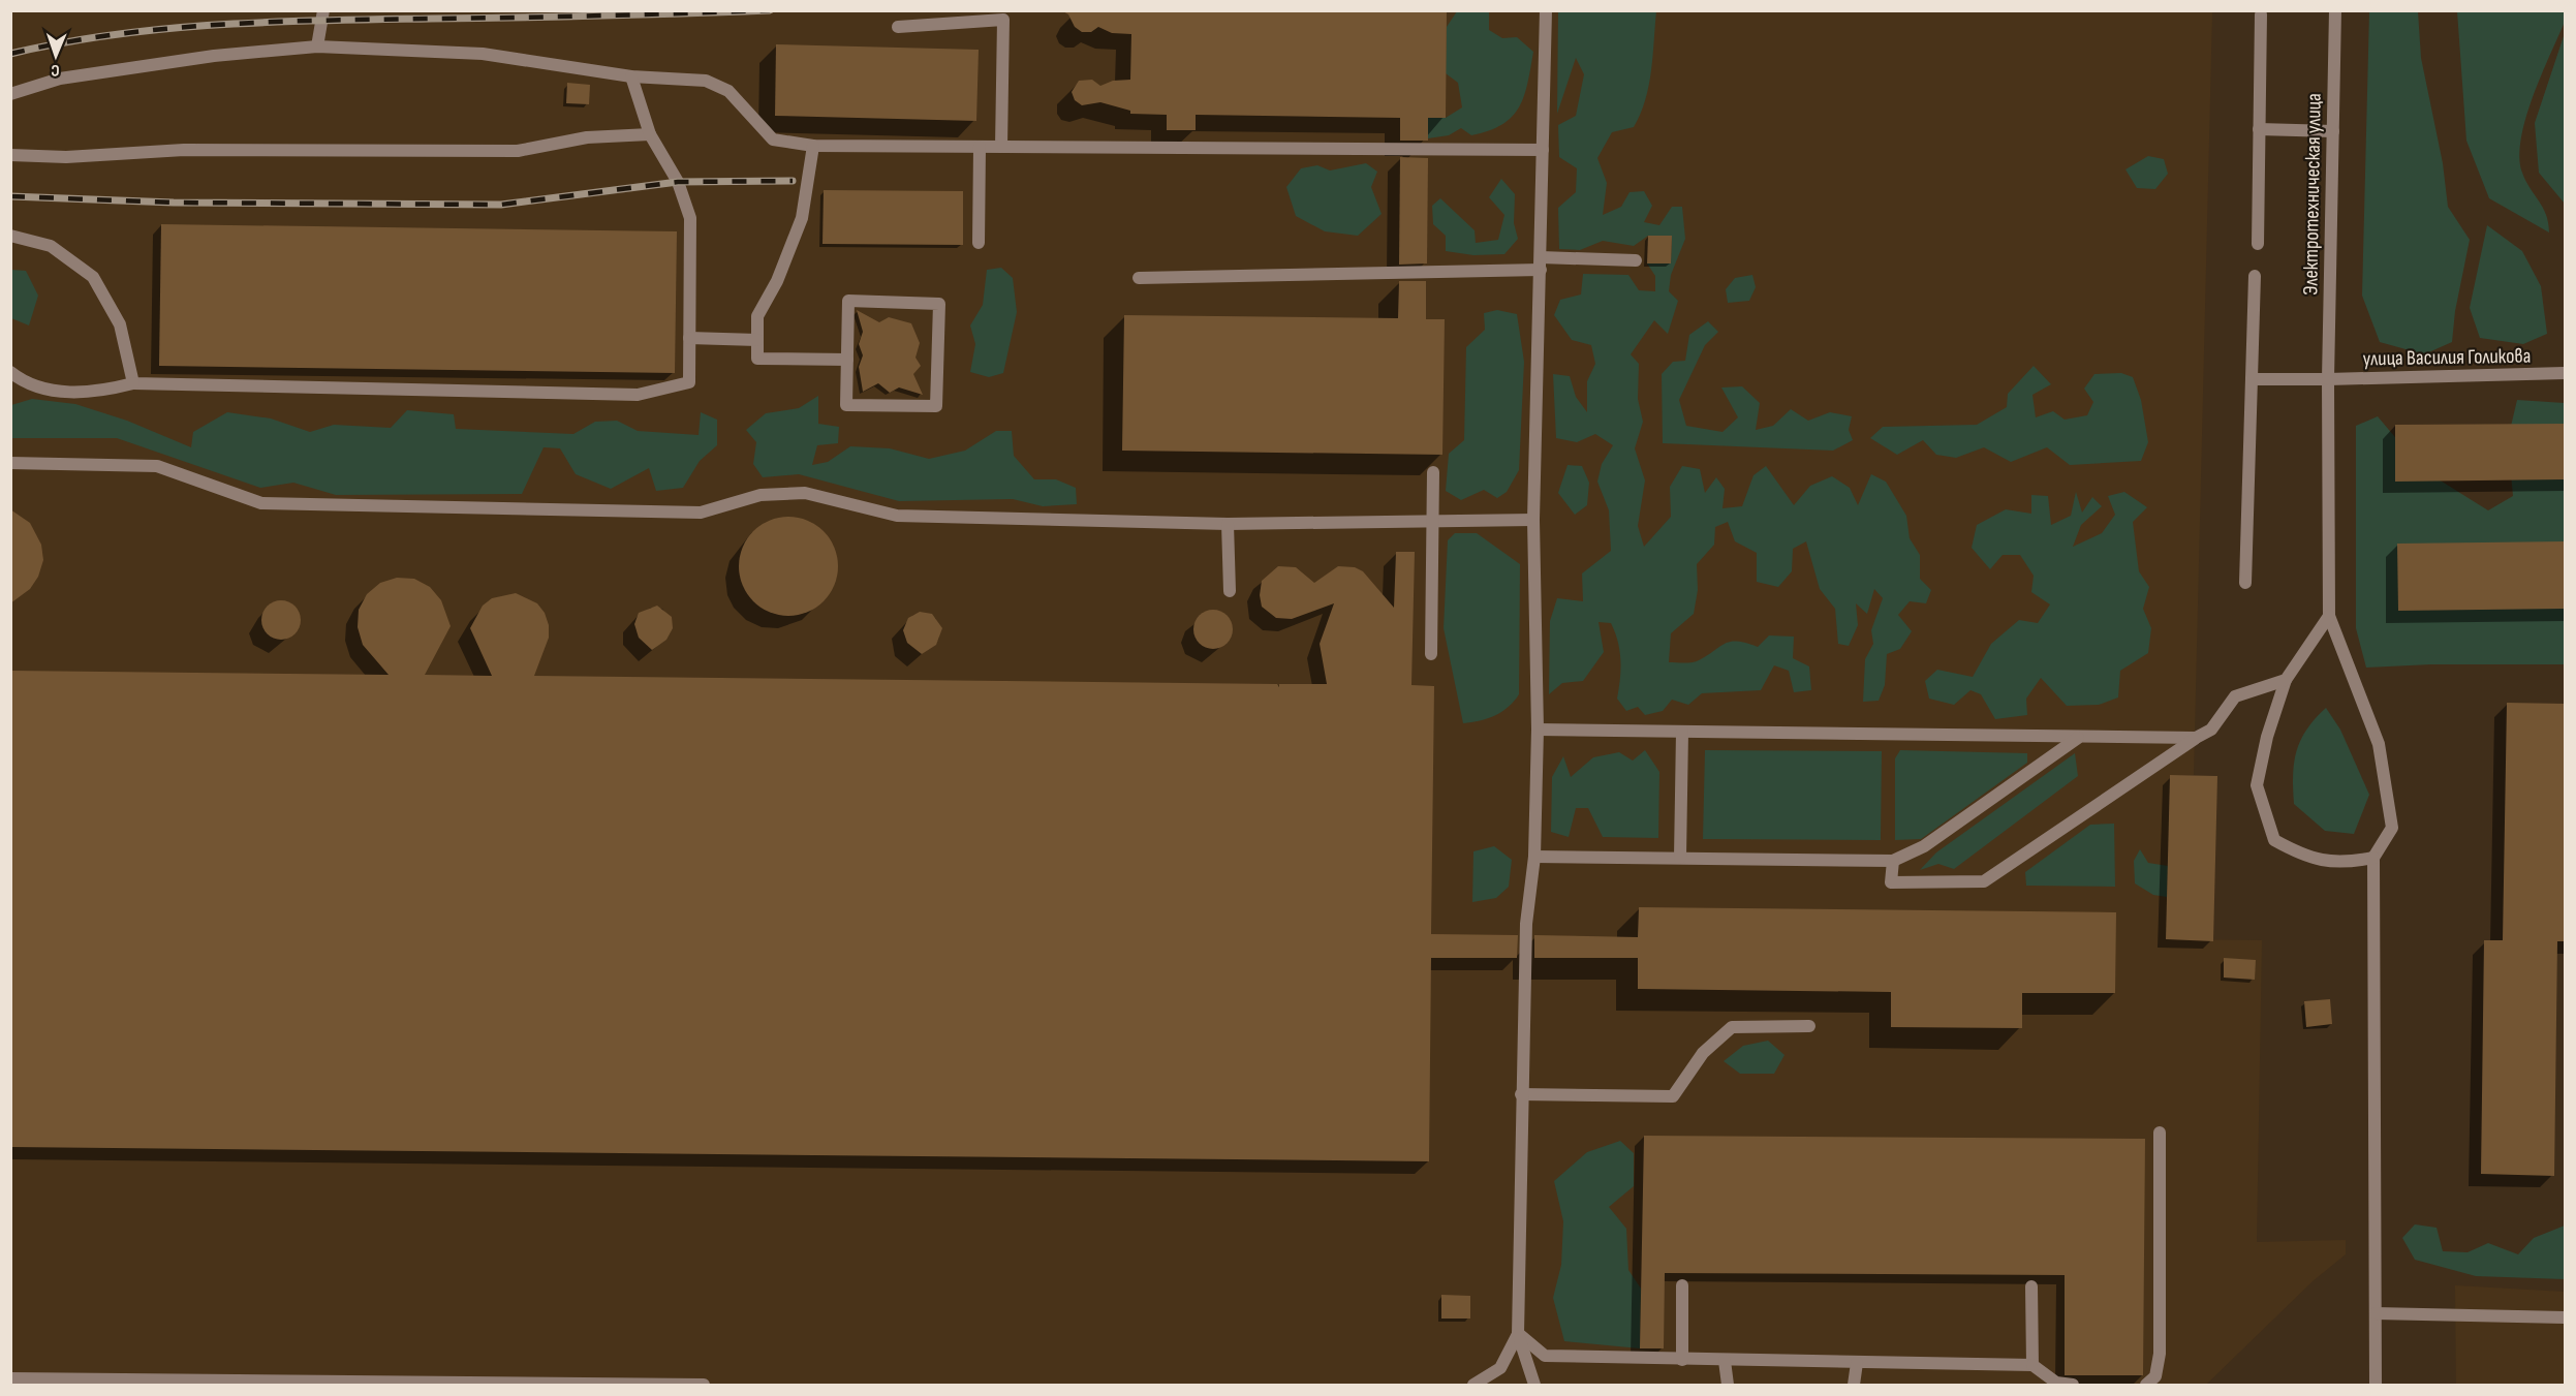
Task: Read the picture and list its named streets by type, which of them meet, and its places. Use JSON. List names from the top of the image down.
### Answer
{
  "streets": {
    "street": ["Электротехническая улица", "улица Василия Голикова"]
  },
  "crossings": [
    ["Электротехническая улица", "улица Василия Голикова"]
  ],
  "north": "bottom"
}
